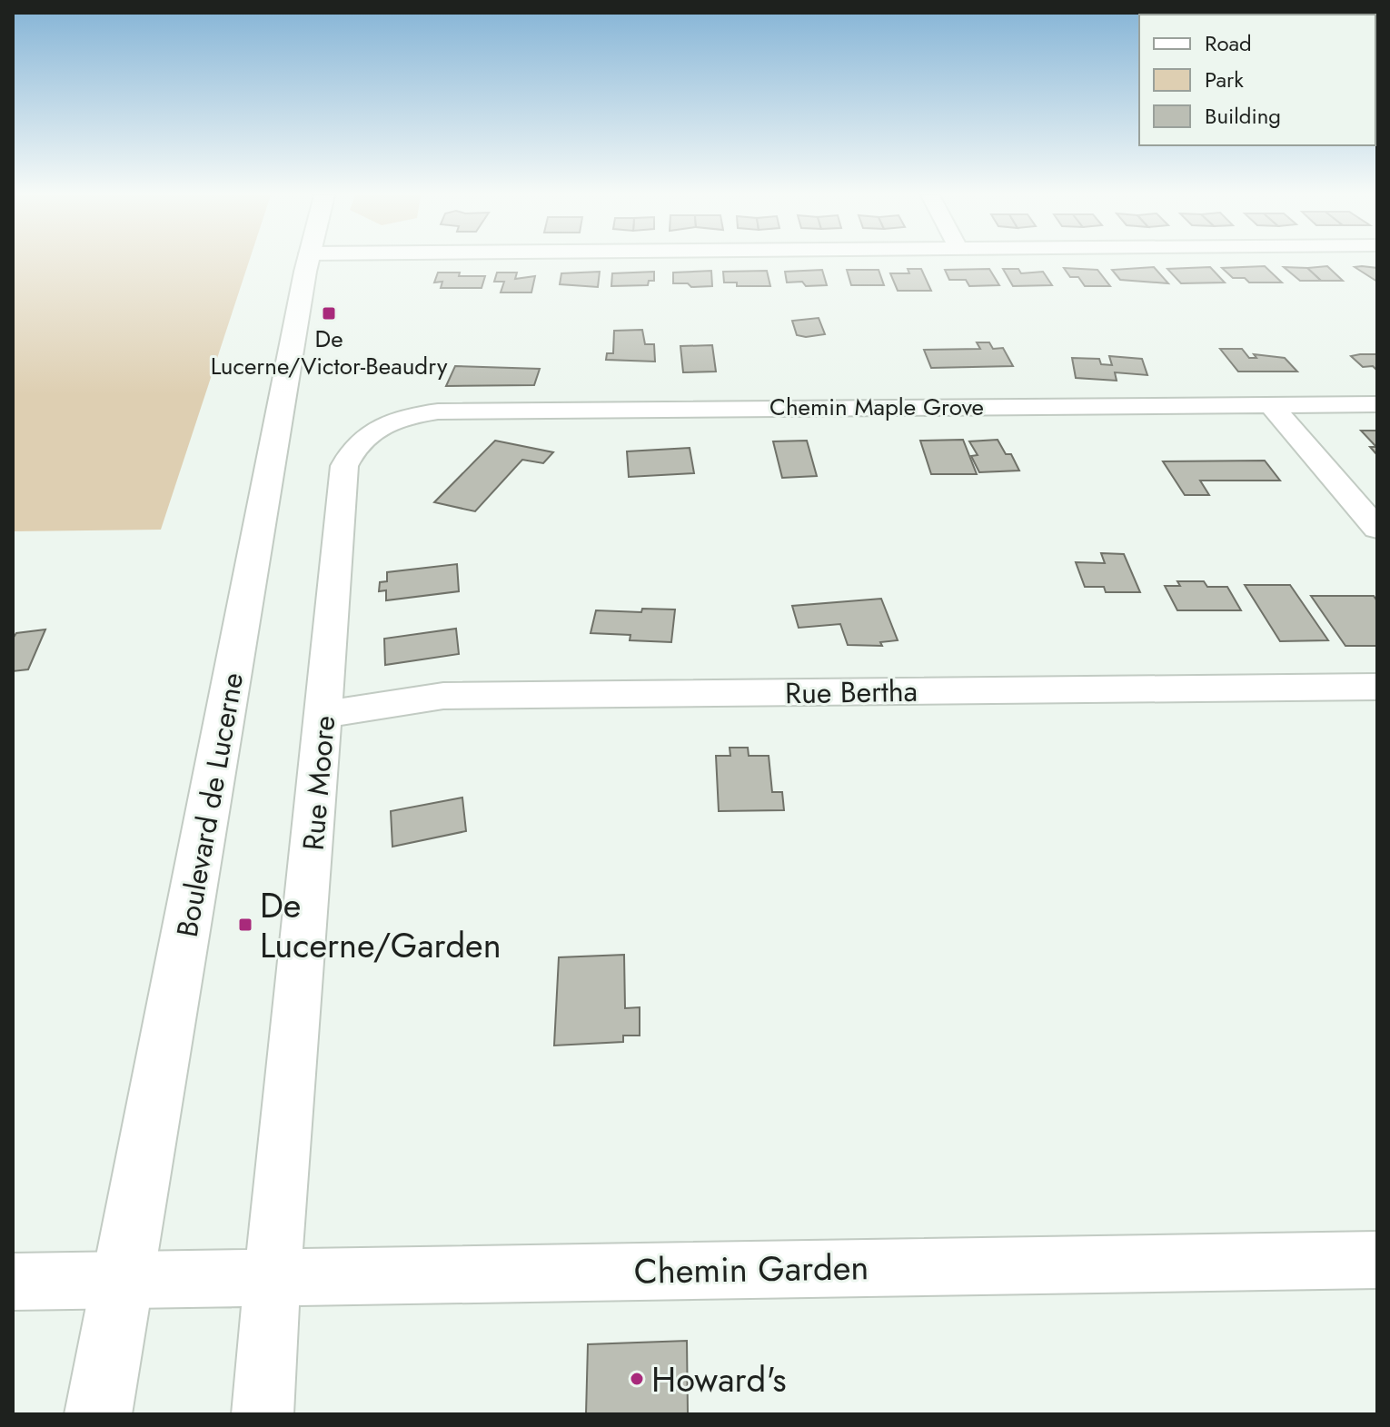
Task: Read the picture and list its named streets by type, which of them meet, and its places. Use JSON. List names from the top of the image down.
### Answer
{
  "streets": {
    "main road": ["Boulevard de Lucerne"],
    "street": [
      "Chemin Maple Grove",
      "Rue Bertha",
      "Rue Moore",
      "Chemin Garden"
    ]
  },
  "crossings": [
    ["Chemin Maple Grove", "Rue Moore"],
    ["Rue Bertha", "Rue Moore"],
    ["Rue Moore", "Chemin Garden"],
    ["Boulevard de Lucerne", "Chemin Garden"]
  ],
  "places": {
    "transit": ["De Lucerne/Victor-Beaudry", "De Lucerne/Garden"],
    "other": ["Howard's"]
  },
  "legend": ["Road", "Park", "Building"]
}
